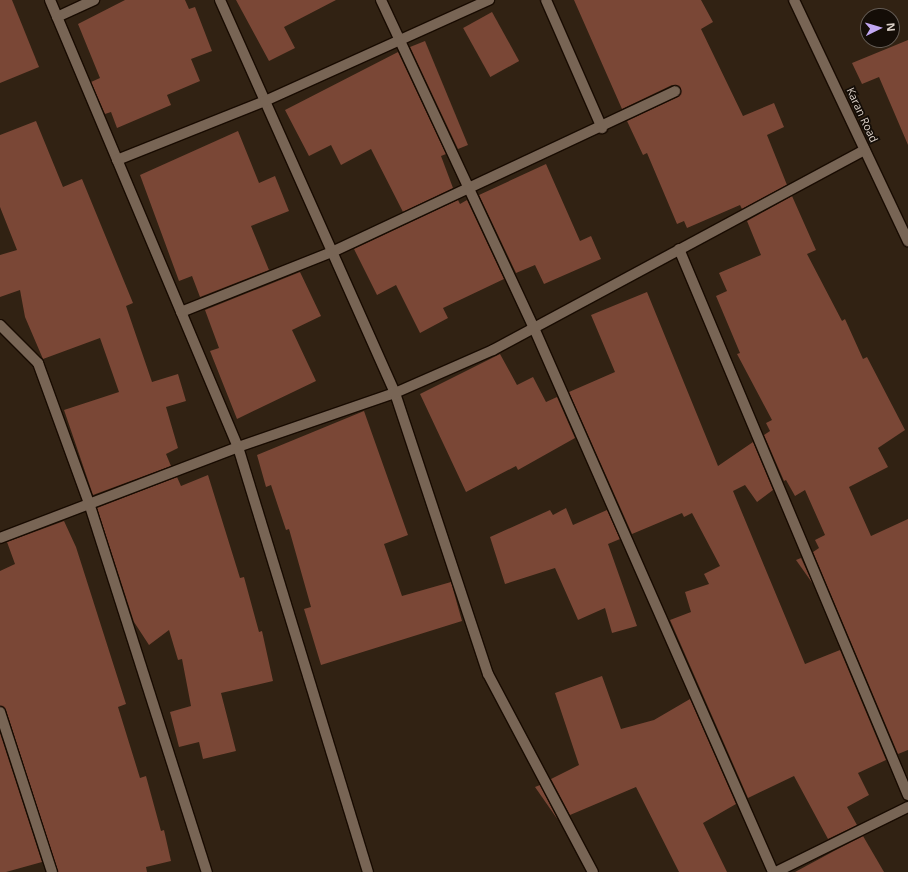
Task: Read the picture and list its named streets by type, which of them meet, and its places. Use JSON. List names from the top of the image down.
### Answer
{
  "streets": {
    "street": ["Karan Road"]
  },
  "north": "right"
}
